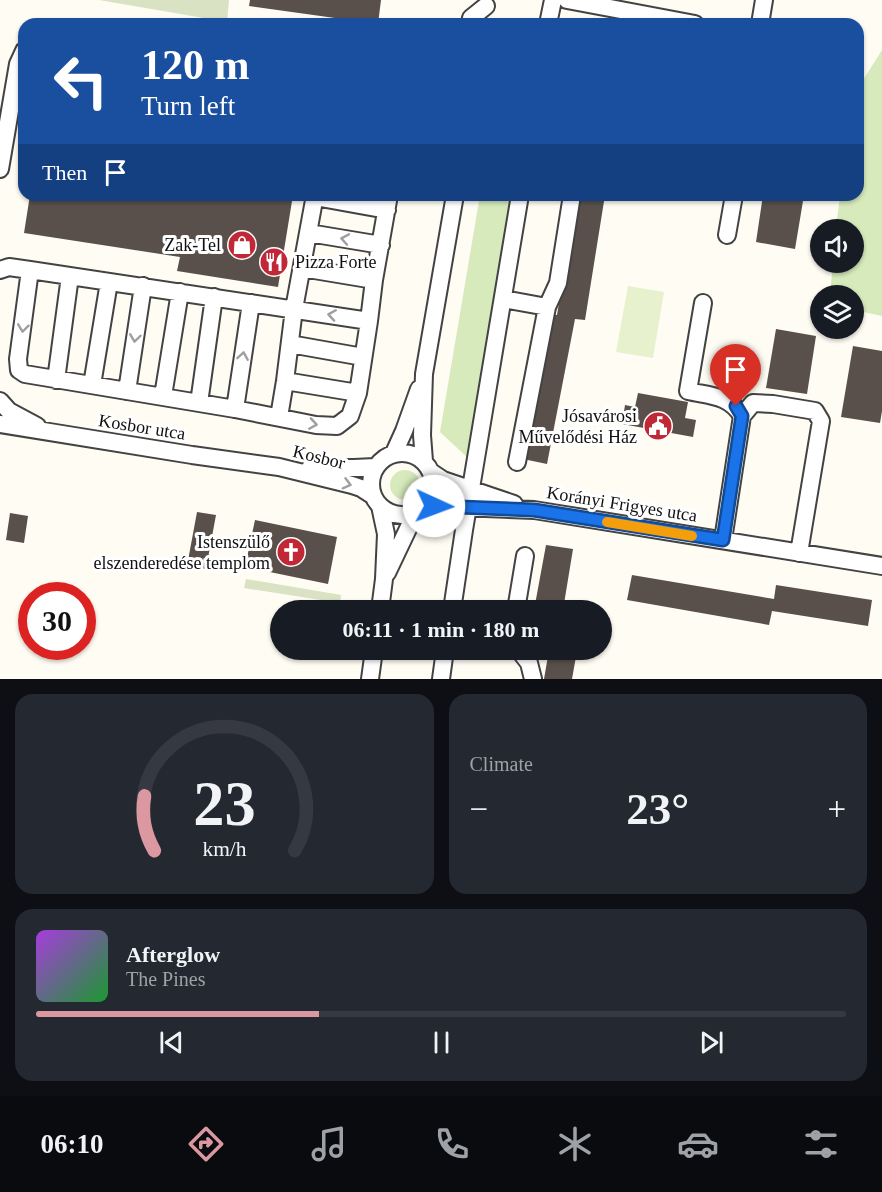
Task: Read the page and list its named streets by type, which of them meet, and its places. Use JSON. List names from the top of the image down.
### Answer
{
  "streets": {
    "street": ["Kosbor utca", "Kosbor", "Korányi Frigyes utca"]
  },
  "crossings": [
    ["Kosbor utca", "Kosbor"],
    ["Kosbor", "Korányi Frigyes utca"]
  ],
  "places": {
    "shop": ["Zak-Tel"],
    "restaurant": ["Pizza Forte"],
    "public building": ["Jósavárosi Művelődési Ház"],
    "church": ["Istenszülő elszenderedése templom"]
  },
  "page": {
    "turn": ["120 m", "Turn left"],
    "then": "Then",
    "limit": "30",
    "trip": "06:11 · 1 min · 180 m",
    "tile": "Climate",
    "heat": ["−", "23°", "+"],
    "song": ["Afterglow", "The Pines"],
    "tabs": "06:10",
    "gauge": ["23", "km/h"]
  }
}
